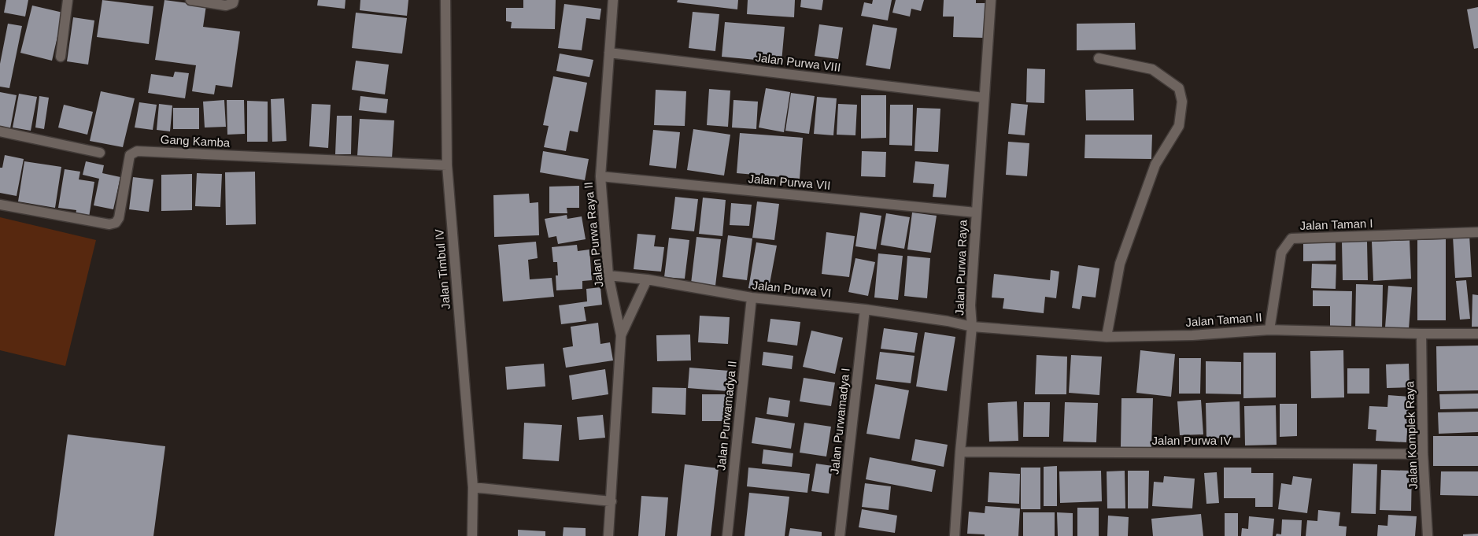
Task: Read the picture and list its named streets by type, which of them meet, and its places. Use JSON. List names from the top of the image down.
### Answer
{
  "streets": {
    "street": [
      "Jalan Purwa VIII",
      "Gang Kamba",
      "Jalan Purwa VII",
      "Jalan Taman I",
      "Jalan Purwa Raya II",
      "Jalan Purwa Raya",
      "Jalan Timbul IV",
      "Jalan Purwa VI",
      "Jalan Taman II",
      "Jalan Purwamadya II",
      "Jalan Purwamadya I",
      "Jalan Komplek Raya",
      "Jalan Purwa IV"
    ]
  },
  "crossings": [
    ["Jalan Purwa VIII", "Jalan Purwa Raya II"],
    ["Jalan Purwa VIII", "Jalan Purwa Raya"],
    ["Gang Kamba", "Jalan Timbul IV"],
    ["Jalan Purwa VII", "Jalan Purwa Raya II"],
    ["Jalan Purwa VII", "Jalan Purwa Raya"],
    ["Jalan Taman I", "Jalan Taman II"],
    ["Jalan Purwa Raya II", "Jalan Purwa VI"],
    ["Jalan Purwa Raya", "Jalan Purwa VI"],
    ["Jalan Purwa Raya", "Jalan Taman II"],
    ["Jalan Purwa Raya", "Jalan Purwa IV"],
    ["Jalan Purwa VI", "Jalan Taman II"],
    ["Jalan Purwa VI", "Jalan Purwamadya II"],
    ["Jalan Purwa VI", "Jalan Purwamadya I"],
    ["Jalan Taman II", "Jalan Komplek Raya"],
    ["Jalan Komplek Raya", "Jalan Purwa IV"]
  ]
}
